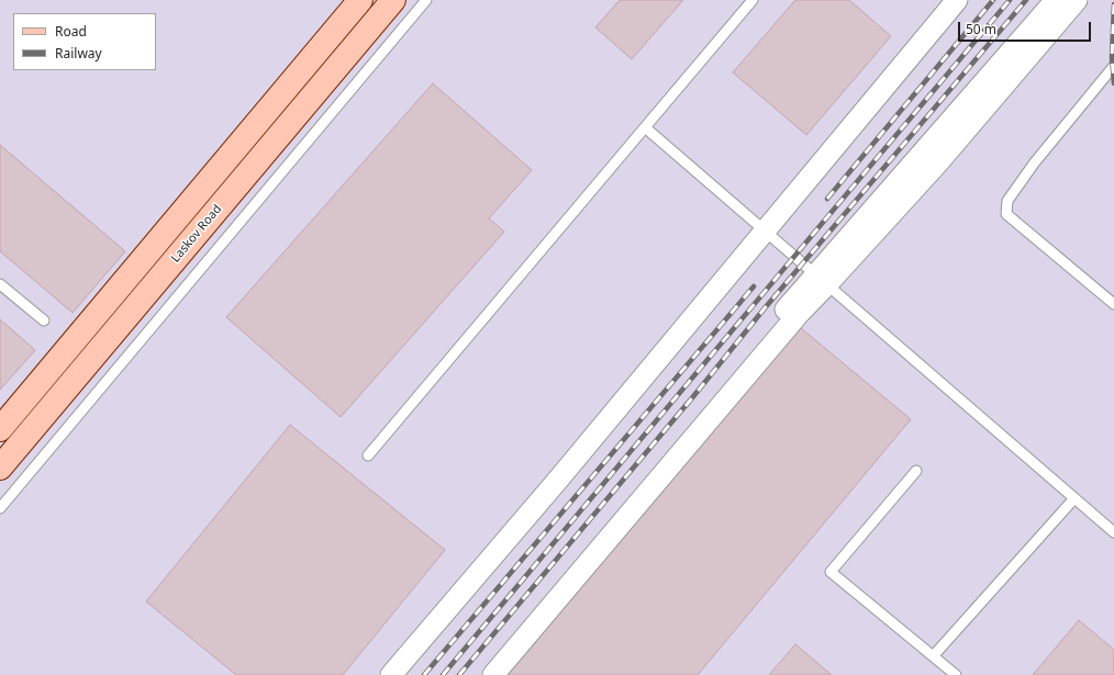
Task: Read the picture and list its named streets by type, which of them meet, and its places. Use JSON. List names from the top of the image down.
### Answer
{
  "streets": {
    "street": ["Laskov Road"]
  },
  "legend": ["Road", "Railway"],
  "scale_bar": "50 m"
}
